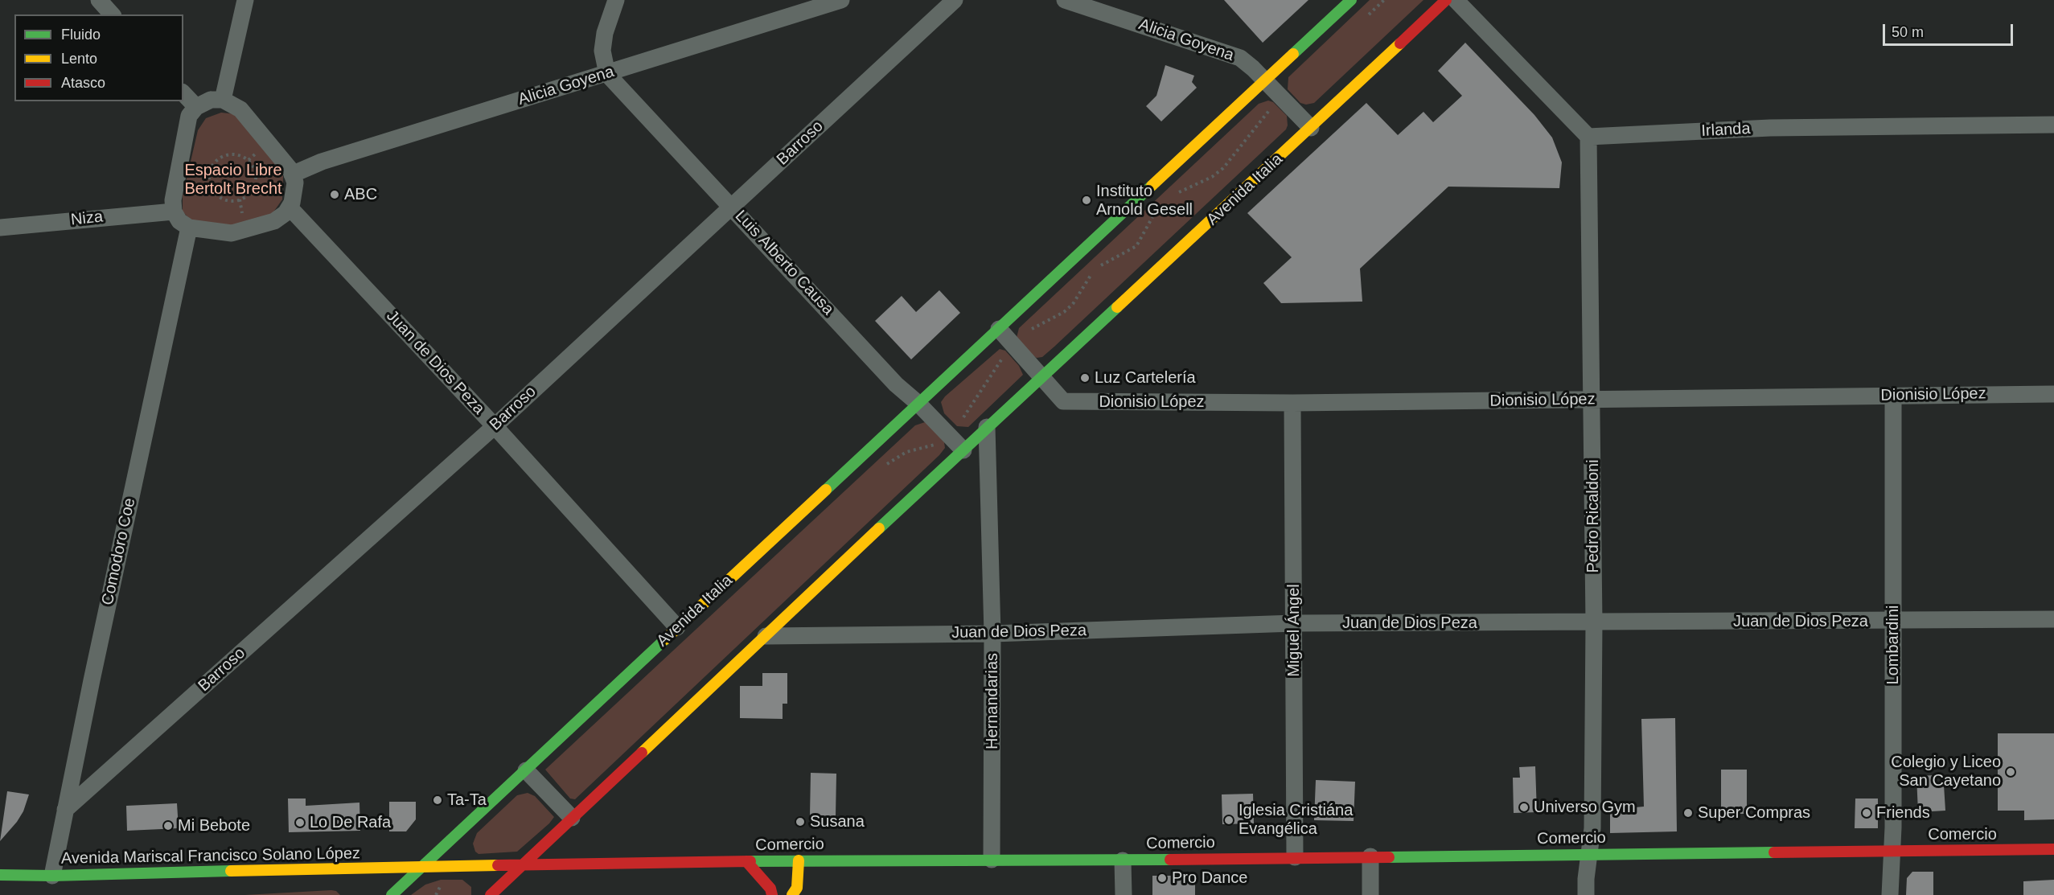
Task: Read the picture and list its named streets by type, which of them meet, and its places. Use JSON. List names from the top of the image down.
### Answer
{
  "streets": {
    "main road": ["Avenida Italia", "Comercio", "Avenida Mariscal Francisco Solano López"],
    "street": [
      "Alicia Goyena",
      "Irlanda",
      "Barroso",
      "Niza",
      "Luis Alberto Causa",
      "Juan de Dios Peza",
      "Dionisio López",
      "Pedro Ricaldoni",
      "Comodoro Coe",
      "Miguel Ángel",
      "Lombardini",
      "Hernandarias"
    ]
  },
  "crossings": [
    ["Alicia Goyena", "Avenida Italia"],
    ["Alicia Goyena", "Luis Alberto Causa"],
    ["Irlanda", "Pedro Ricaldoni"],
    ["Barroso", "Luis Alberto Causa"],
    ["Barroso", "Juan de Dios Peza"],
    ["Barroso", "Comodoro Coe"],
    ["Avenida Italia", "Luis Alberto Causa"],
    ["Avenida Italia", "Juan de Dios Peza"],
    ["Avenida Italia", "Dionisio López"],
    ["Avenida Italia", "Hernandarias"],
    ["Avenida Italia", "Comercio"],
    ["Avenida Italia", "Avenida Mariscal Francisco Solano López"],
    ["Juan de Dios Peza", "Pedro Ricaldoni"],
    ["Juan de Dios Peza", "Miguel Ángel"],
    ["Juan de Dios Peza", "Lombardini"],
    ["Juan de Dios Peza", "Hernandarias"],
    ["Dionisio López", "Pedro Ricaldoni"],
    ["Dionisio López", "Miguel Ángel"],
    ["Dionisio López", "Lombardini"],
    ["Pedro Ricaldoni", "Comercio"],
    ["Comodoro Coe", "Avenida Mariscal Francisco Solano López"],
    ["Miguel Ángel", "Comercio"],
    ["Lombardini", "Comercio"],
    ["Hernandarias", "Comercio"],
    ["Comercio", "Avenida Mariscal Francisco Solano López"]
  ],
  "parks": ["Espacio Libre Bertolt Brecht"],
  "places": [
    "ABC",
    "Instituto Arnold Gesell",
    "Luz Cartelería",
    "Colegio y Liceo San Cayetano",
    "Ta-Ta",
    "Universo Gym",
    "Super Compras",
    "Friends",
    "Iglesia Cristiána Evangélica",
    "Susana",
    "Lo De Rafa",
    "Mi Bebote",
    "Pro Dance"
  ],
  "legend": ["Fluido", "Lento", "Atasco"],
  "scale_bar": "50 m"
}
